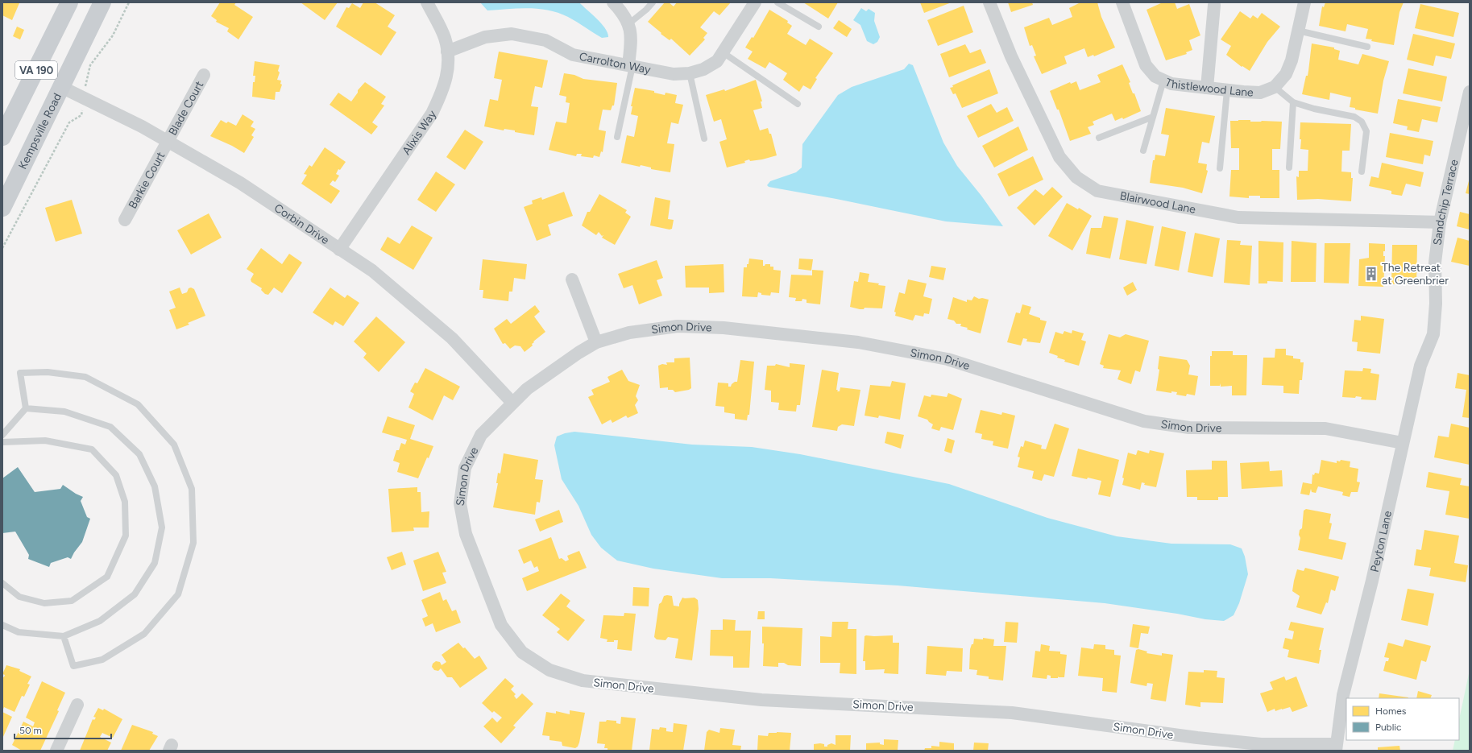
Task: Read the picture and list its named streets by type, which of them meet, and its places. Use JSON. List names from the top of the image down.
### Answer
{
  "streets": {
    "main road": ["VA 190", "Kempsville Road"],
    "street": [
      "Carrolton Way",
      "Thistlewood Lane",
      "Blade Court",
      "Alixis Way",
      "Barkie Court",
      "Blairwood Lane",
      "Sandchip Terrace",
      "Corbin Drive",
      "Simon Drive",
      "Peyton Lane"
    ]
  },
  "crossings": [
    ["Carrolton Way", "Alixis Way"],
    ["Blade Court", "Barkie Court"],
    ["Blade Court", "Corbin Drive"],
    ["Kempsville Road", "Corbin Drive"],
    ["Alixis Way", "Corbin Drive"],
    ["Barkie Court", "Corbin Drive"],
    ["Blairwood Lane", "Sandchip Terrace"],
    ["Sandchip Terrace", "Peyton Lane"],
    ["Corbin Drive", "Simon Drive"],
    ["Simon Drive", "Peyton Lane"]
  ],
  "places": {
    "building": ["The Retreat at Greenbrier"]
  },
  "legend": ["Homes", "Public"],
  "scale_bar": "50 m"
}
